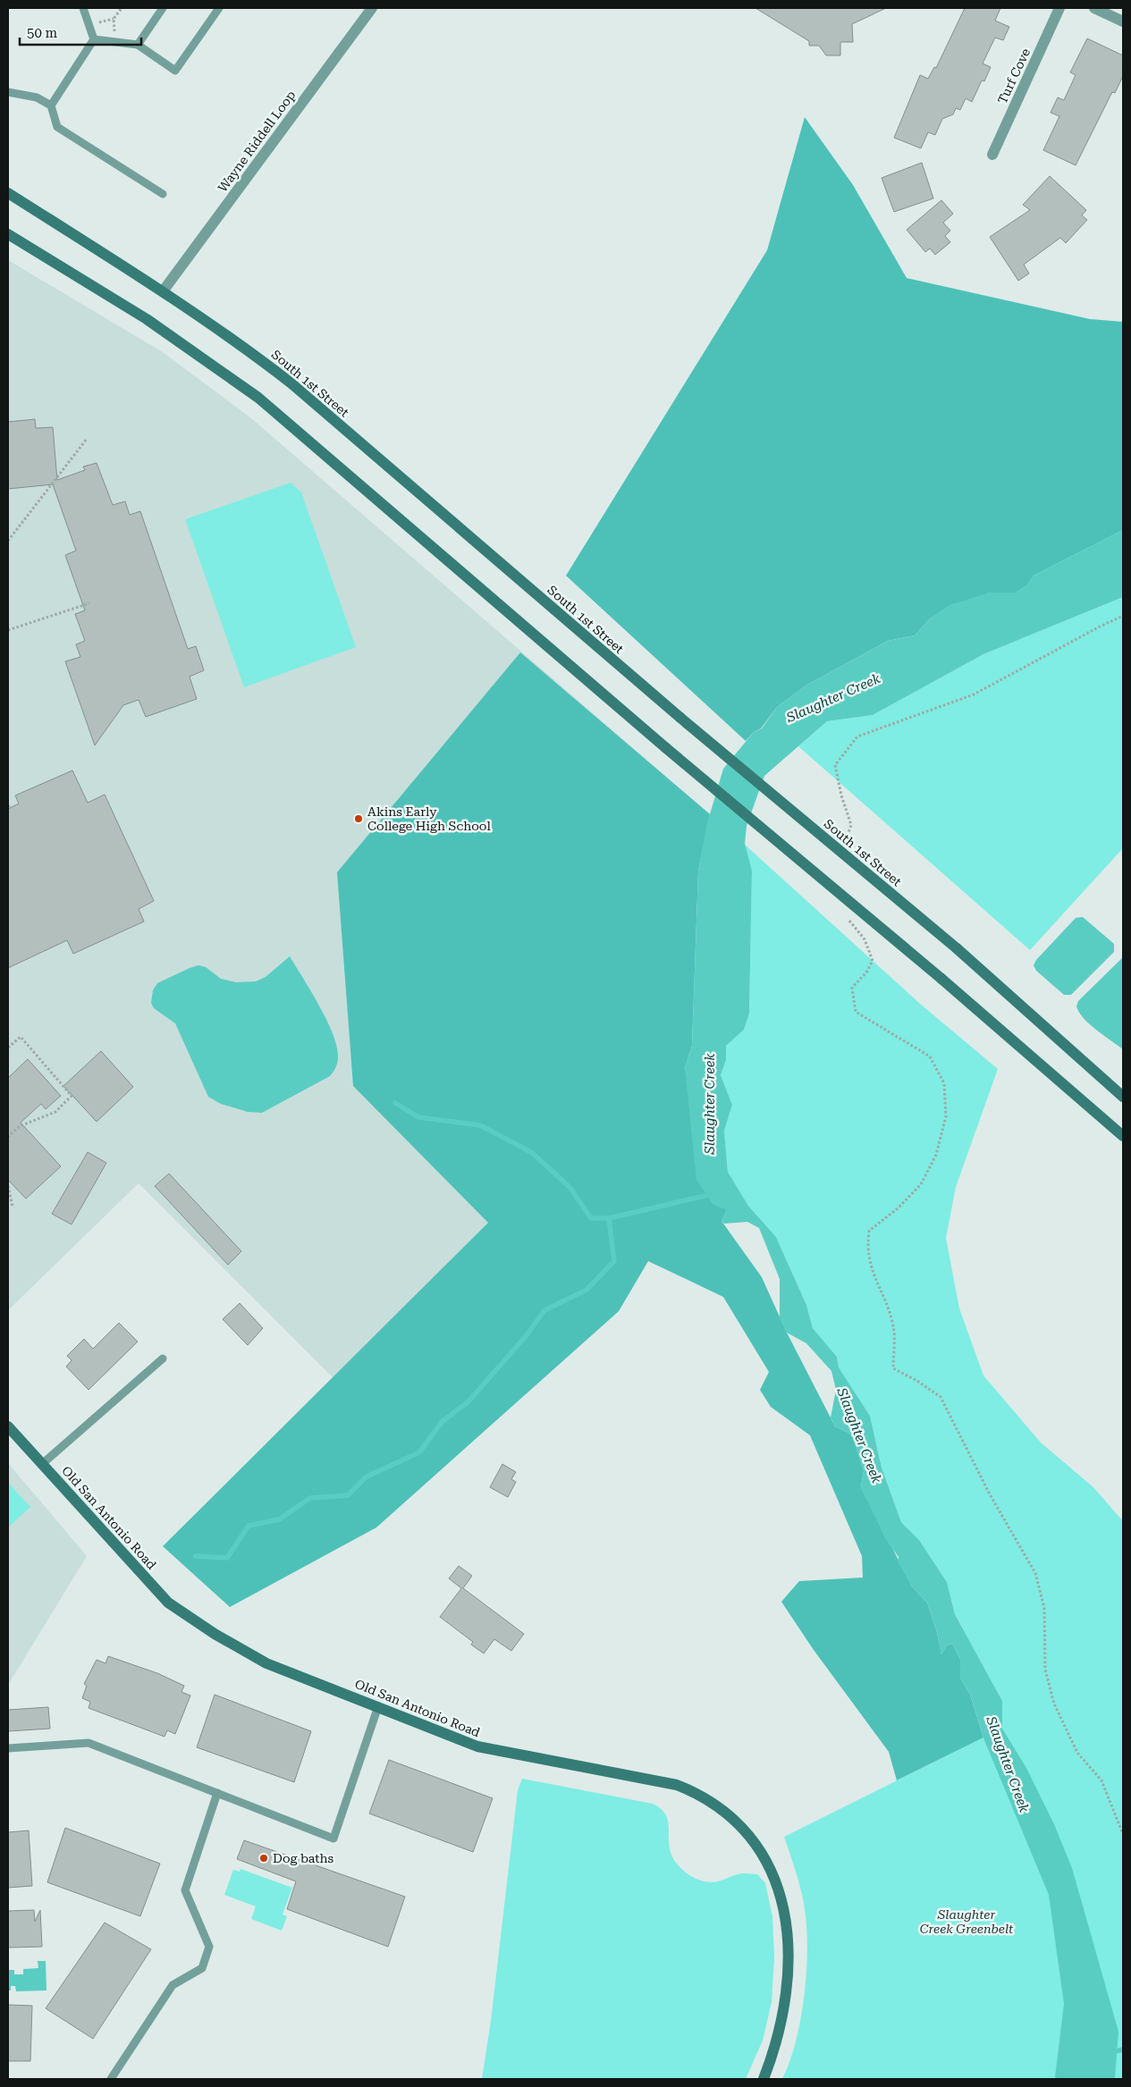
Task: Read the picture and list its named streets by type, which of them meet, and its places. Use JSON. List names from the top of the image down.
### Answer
{
  "streets": {
    "main road": ["South 1st Street", "Old San Antonio Road"],
    "street": ["Turf Cove", "Wayne Riddell Loop"]
  },
  "crossings": [
    ["Wayne Riddell Loop", "South 1st Street"]
  ],
  "water": ["Slaughter Creek"],
  "parks": ["Slaughter Creek Greenbelt"],
  "places": ["Akins Early College High School", "Dog baths"],
  "scale_bar": "50 m"
}
